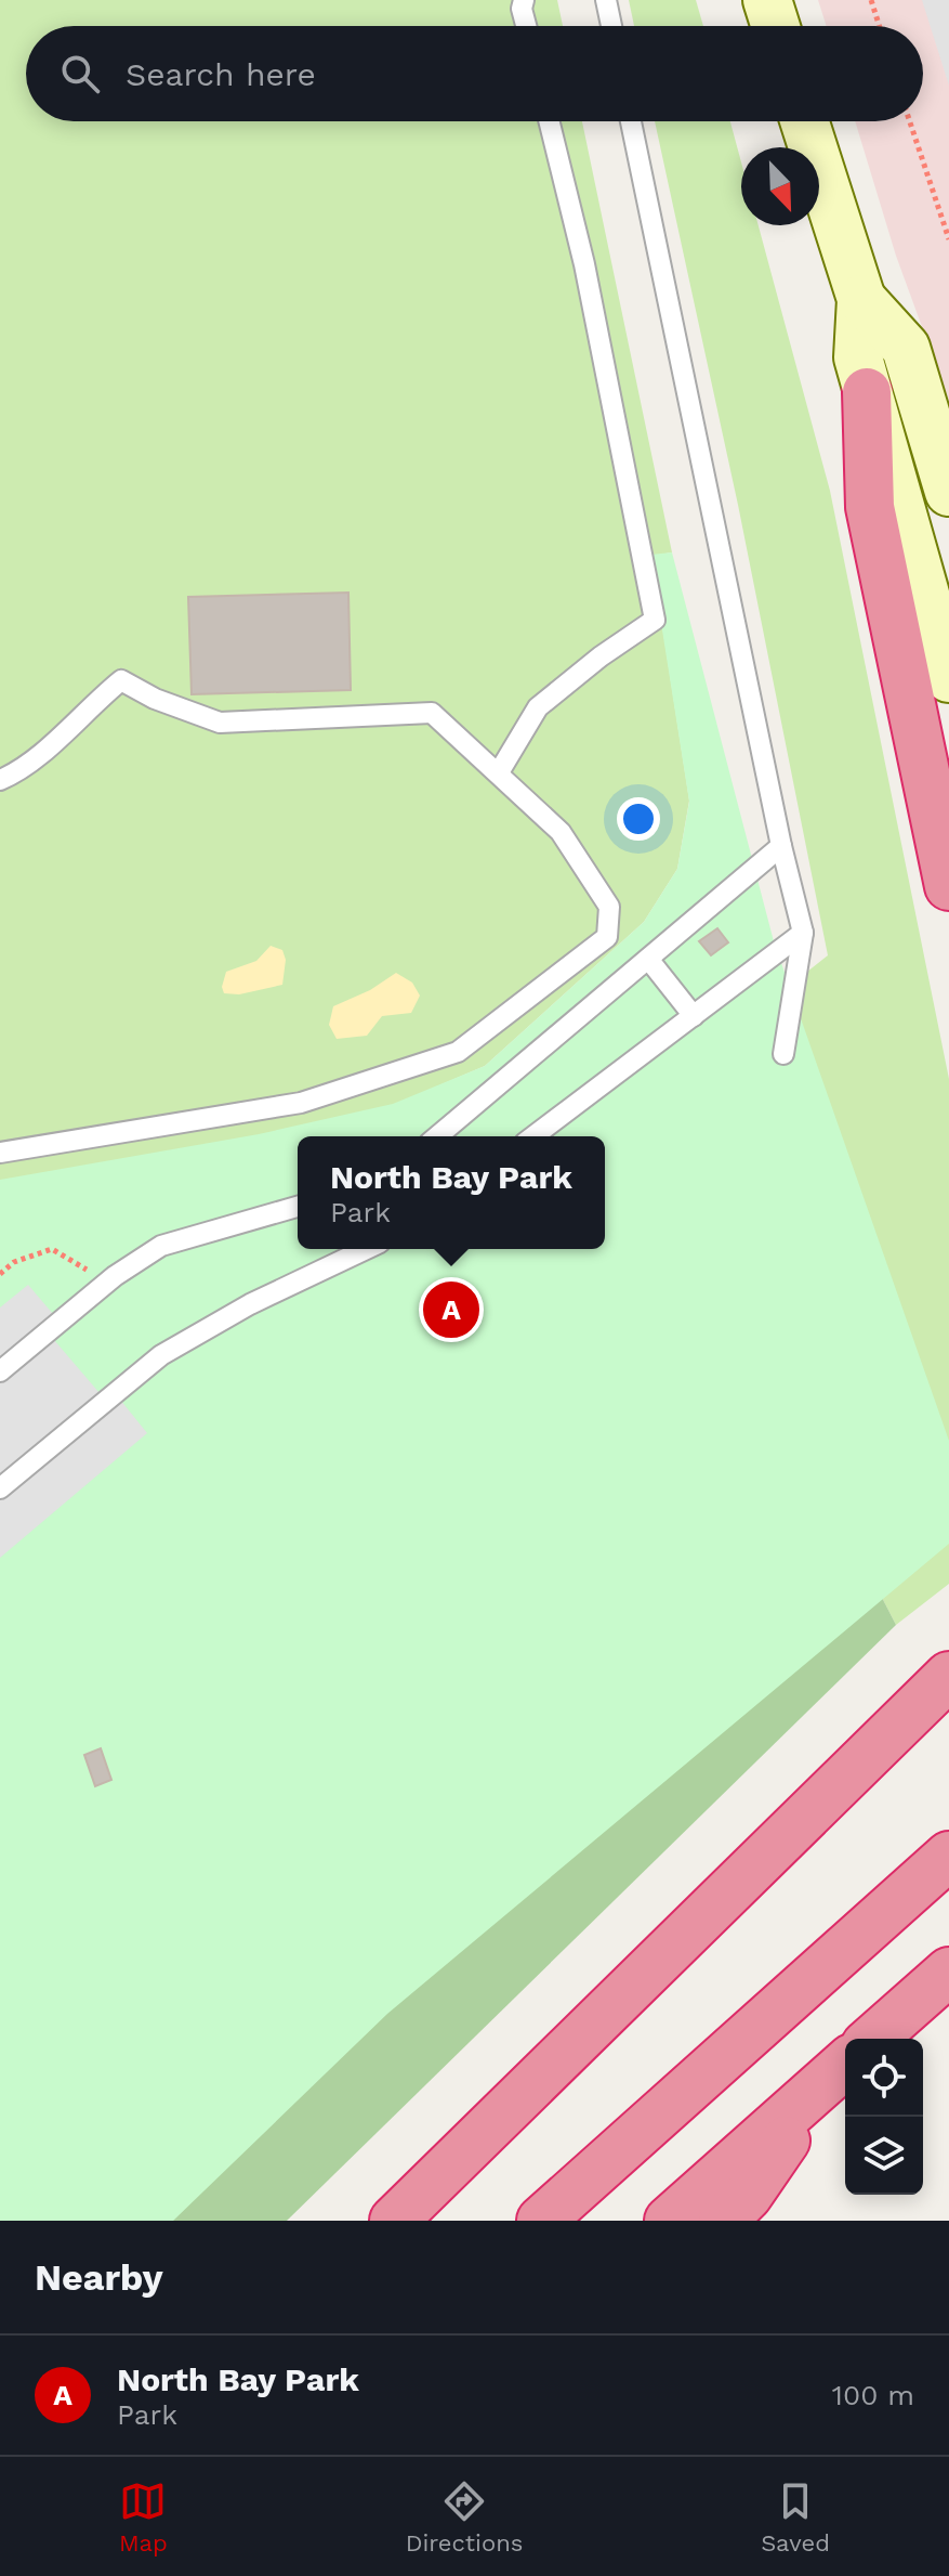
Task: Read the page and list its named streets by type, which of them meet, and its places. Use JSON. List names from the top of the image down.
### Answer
{
  "north": "bottom right",
  "page": {
    "search": "Search here",
    "popup": ["North Bay Park", "Park"],
    "pins": "A",
    "heading": "Nearby",
    "list": [
      {
        "mark": "A",
        "name": "North Bay Park",
        "note": "Park",
        "value": "100 m"
      }
    ],
    "nav": ["Map", "Directions", "Saved"]
  }
}
